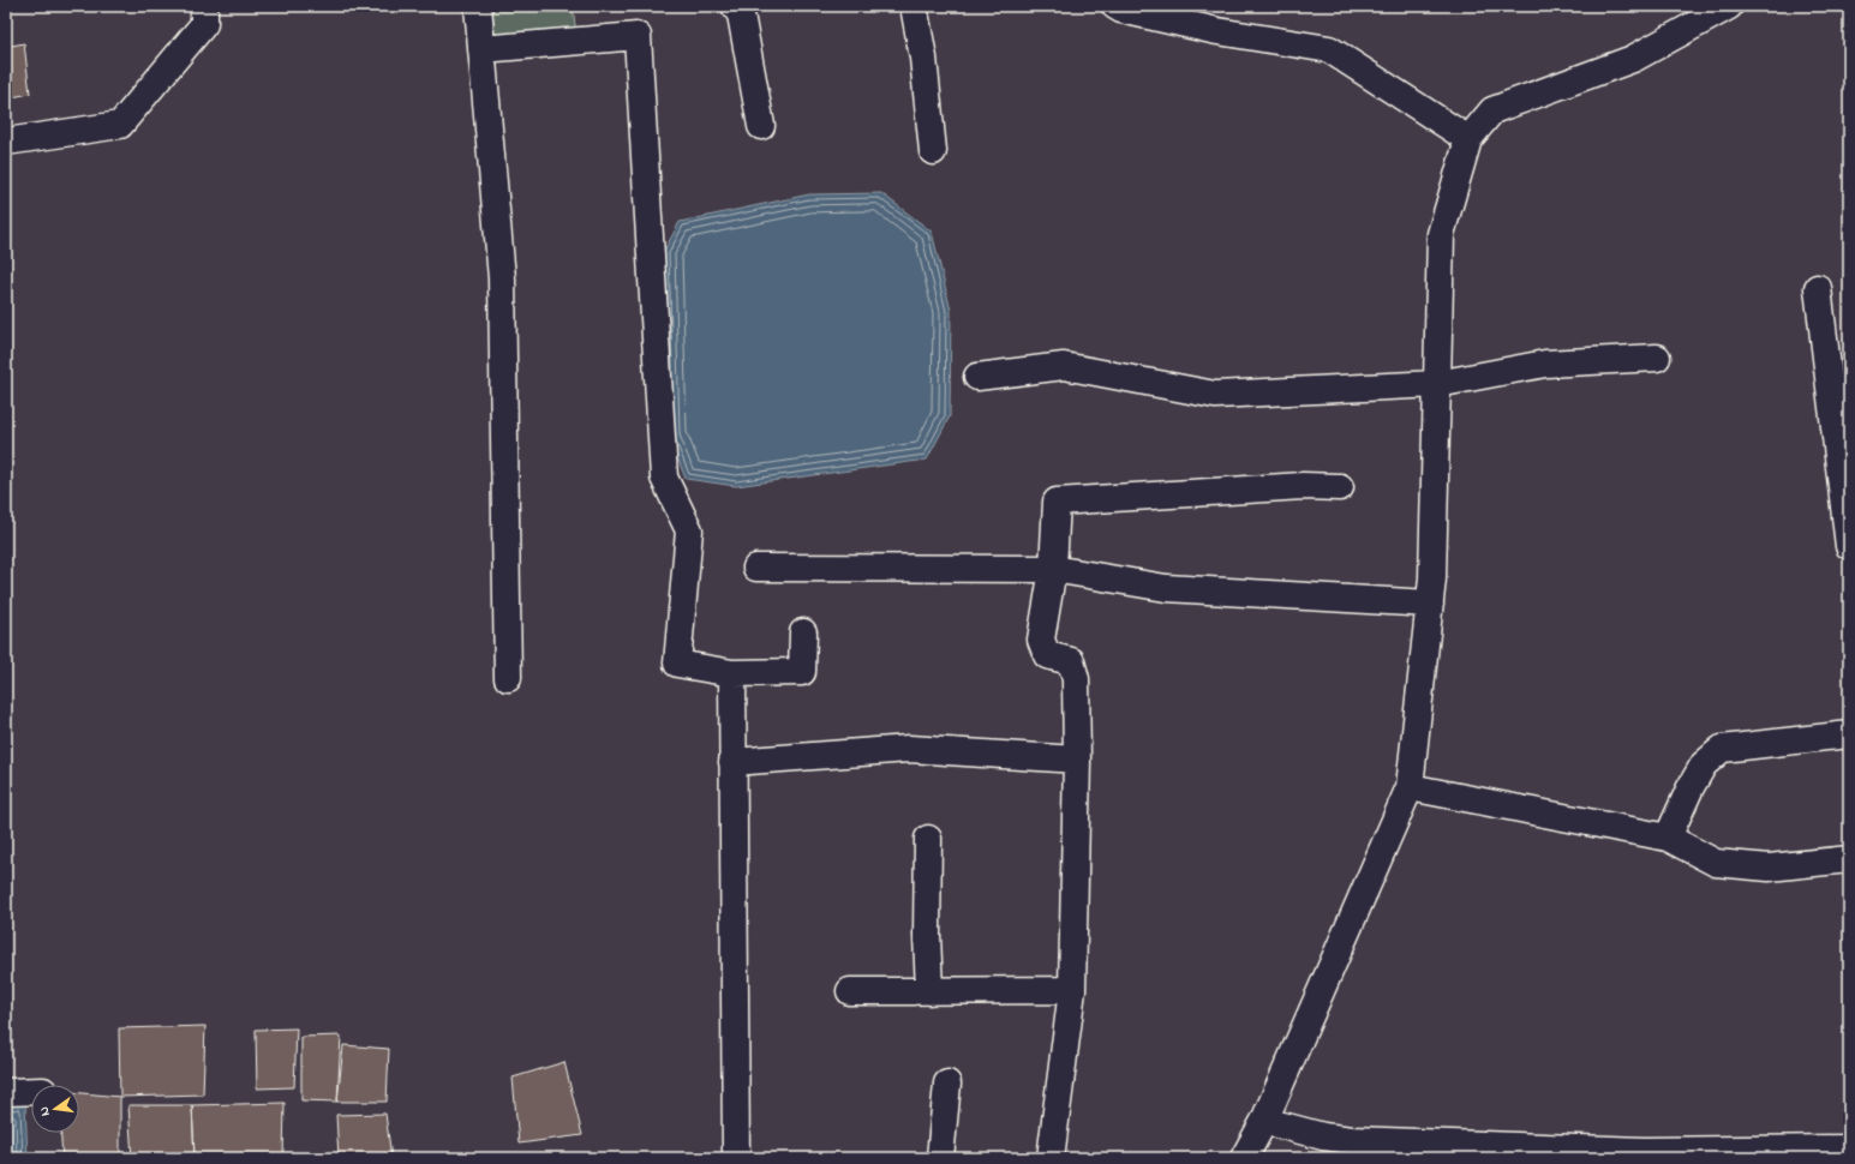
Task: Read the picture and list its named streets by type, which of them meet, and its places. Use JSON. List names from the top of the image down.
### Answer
{
  "north": "left"
}
